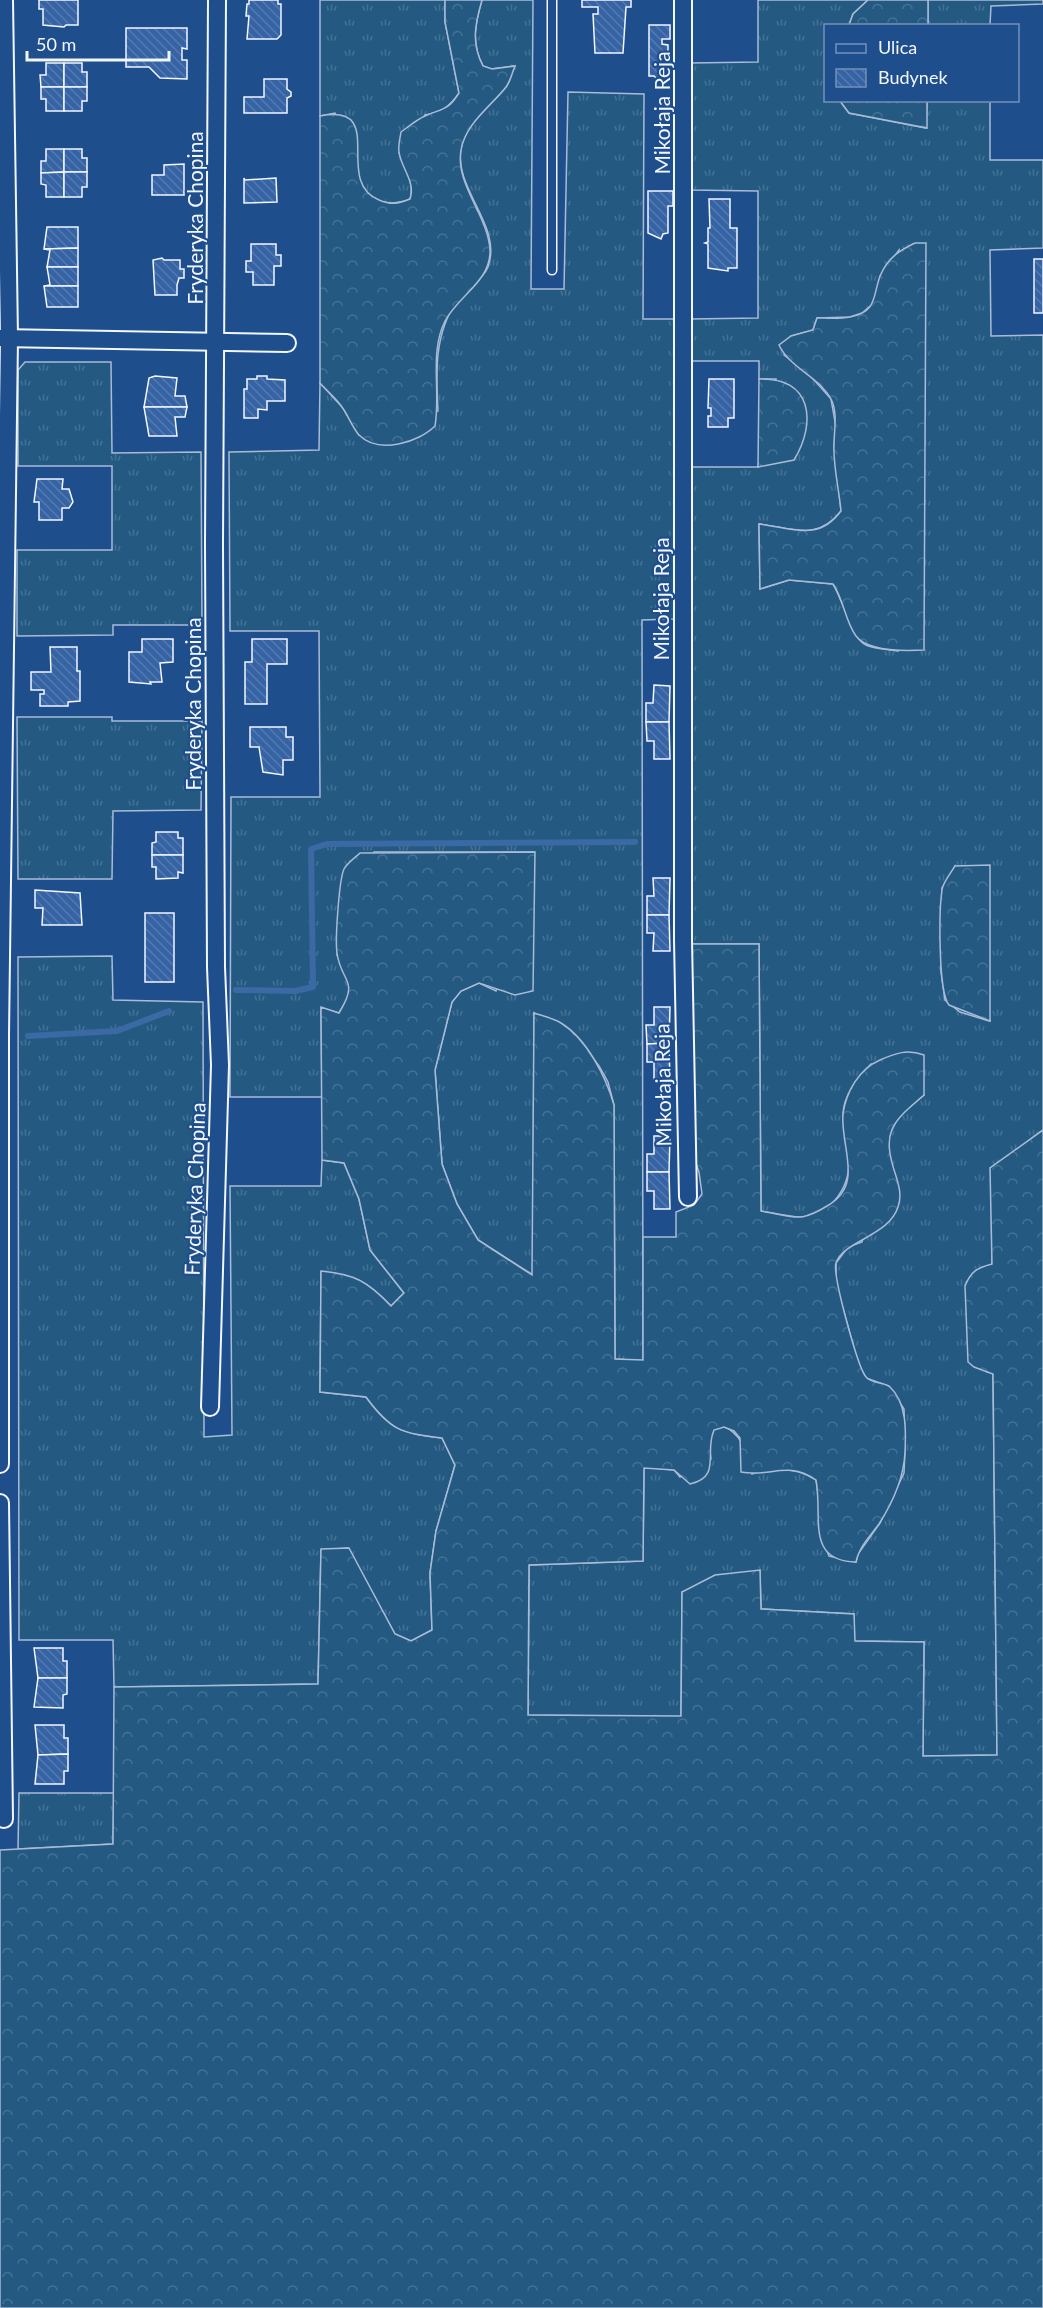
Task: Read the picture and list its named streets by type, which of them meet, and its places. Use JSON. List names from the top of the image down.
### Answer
{
  "streets": {
    "street": ["Mikołaja Reja", "Fryderyka Chopina"]
  },
  "legend": ["Ulica", "Budynek"],
  "scale_bar": "50 m"
}
